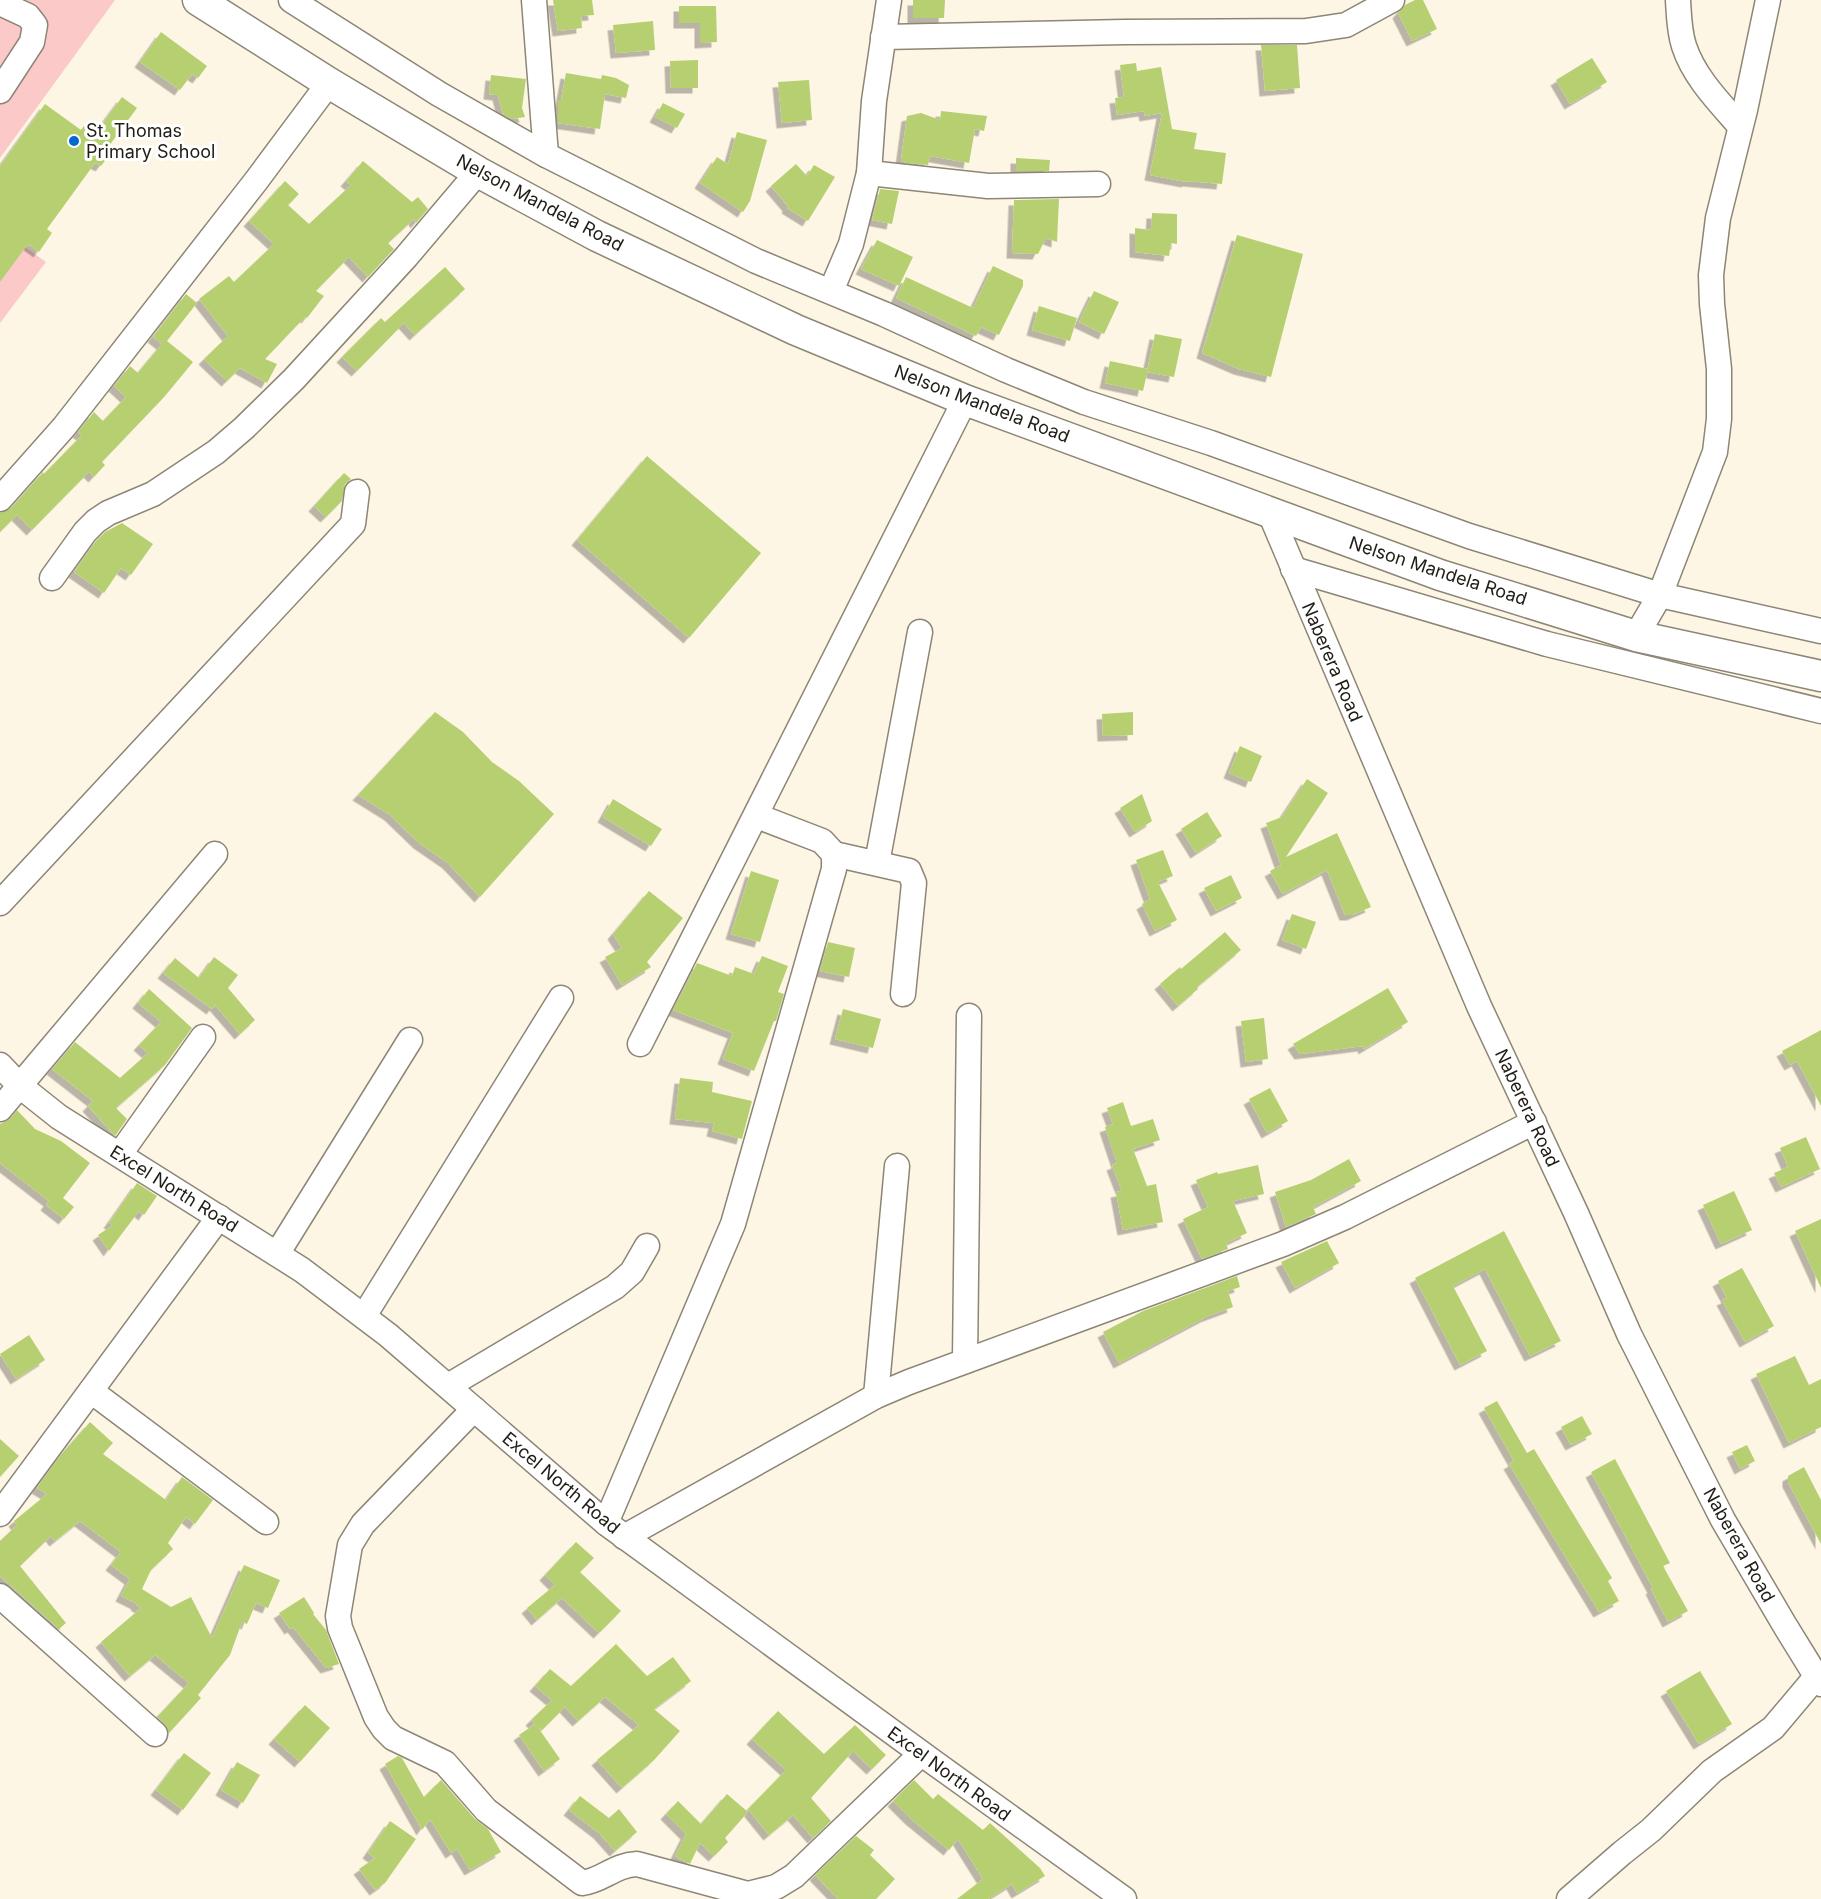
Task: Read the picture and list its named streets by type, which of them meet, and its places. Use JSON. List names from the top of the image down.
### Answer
{
  "streets": {
    "main road": ["Nelson Mandela Road"],
    "street": ["Naberera Road", "Excel North Road"]
  },
  "crossings": [
    ["Nelson Mandela Road", "Naberera Road"]
  ],
  "places": ["St. Thomas Primary School"]
}
